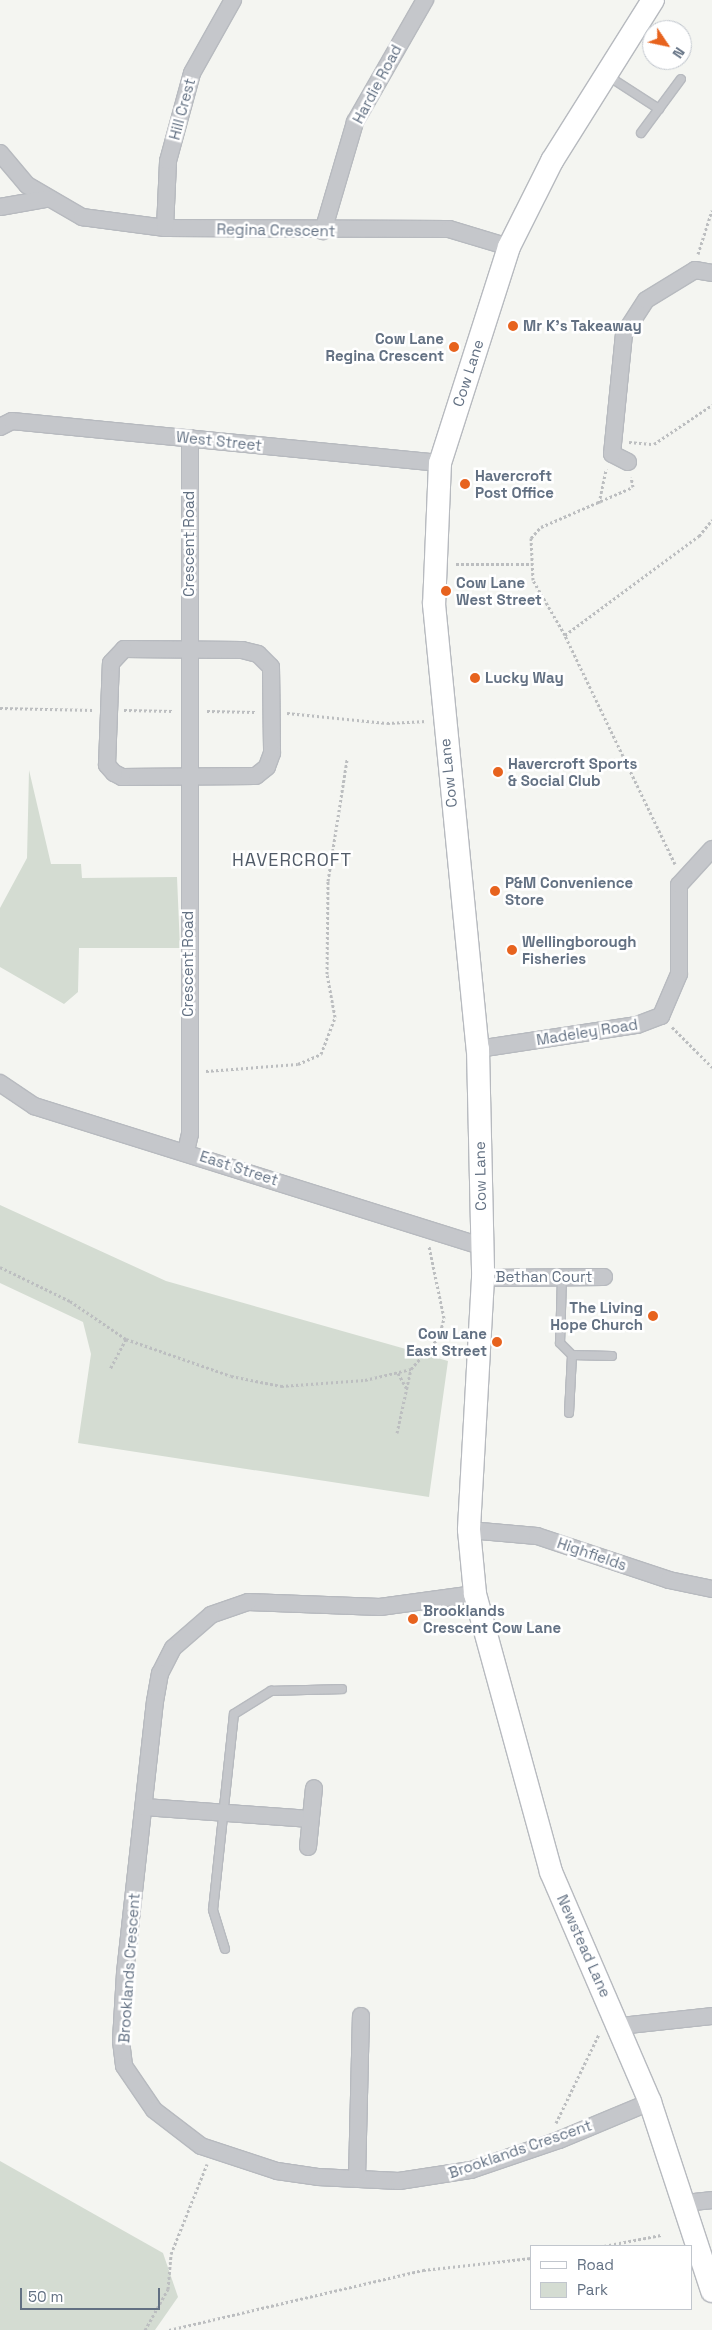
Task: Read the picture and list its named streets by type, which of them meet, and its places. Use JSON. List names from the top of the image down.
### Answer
{
  "streets": {
    "main road": ["Cow Lane", "Newstead Lane"],
    "street": [
      "Hardie Road",
      "Hill Crest",
      "Regina Crescent",
      "West Street",
      "Crescent Road",
      "Madeley Road",
      "East Street",
      "Bethan Court",
      "Highfields",
      "Brooklands Crescent"
    ]
  },
  "crossings": [
    ["Hardie Road", "Regina Crescent"],
    ["Hill Crest", "Regina Crescent"],
    ["Regina Crescent", "Cow Lane"],
    ["Cow Lane", "West Street"],
    ["Cow Lane", "Madeley Road"],
    ["Cow Lane", "East Street"],
    ["Cow Lane", "Bethan Court"],
    ["Cow Lane", "Highfields"],
    ["Cow Lane", "Newstead Lane"],
    ["Cow Lane", "Brooklands Crescent"],
    ["West Street", "Crescent Road"],
    ["Crescent Road", "East Street"],
    ["Newstead Lane", "Brooklands Crescent"]
  ],
  "districts": ["HAVERCROFT"],
  "places": [
    "Mr K's Takeaway",
    "Cow Lane Regina Crescent",
    "Havercroft Post Office",
    "Cow Lane West Street",
    "Lucky Way",
    "Havercroft Sports & Social Club",
    "P&M Convenience Store",
    "Wellingborough Fisheries",
    "The Living Hope Church",
    "Cow Lane East Street",
    "Brooklands Crescent Cow Lane"
  ],
  "legend": ["Road", "Park"],
  "scale_bar": "50 m",
  "north": "bottom right"
}
